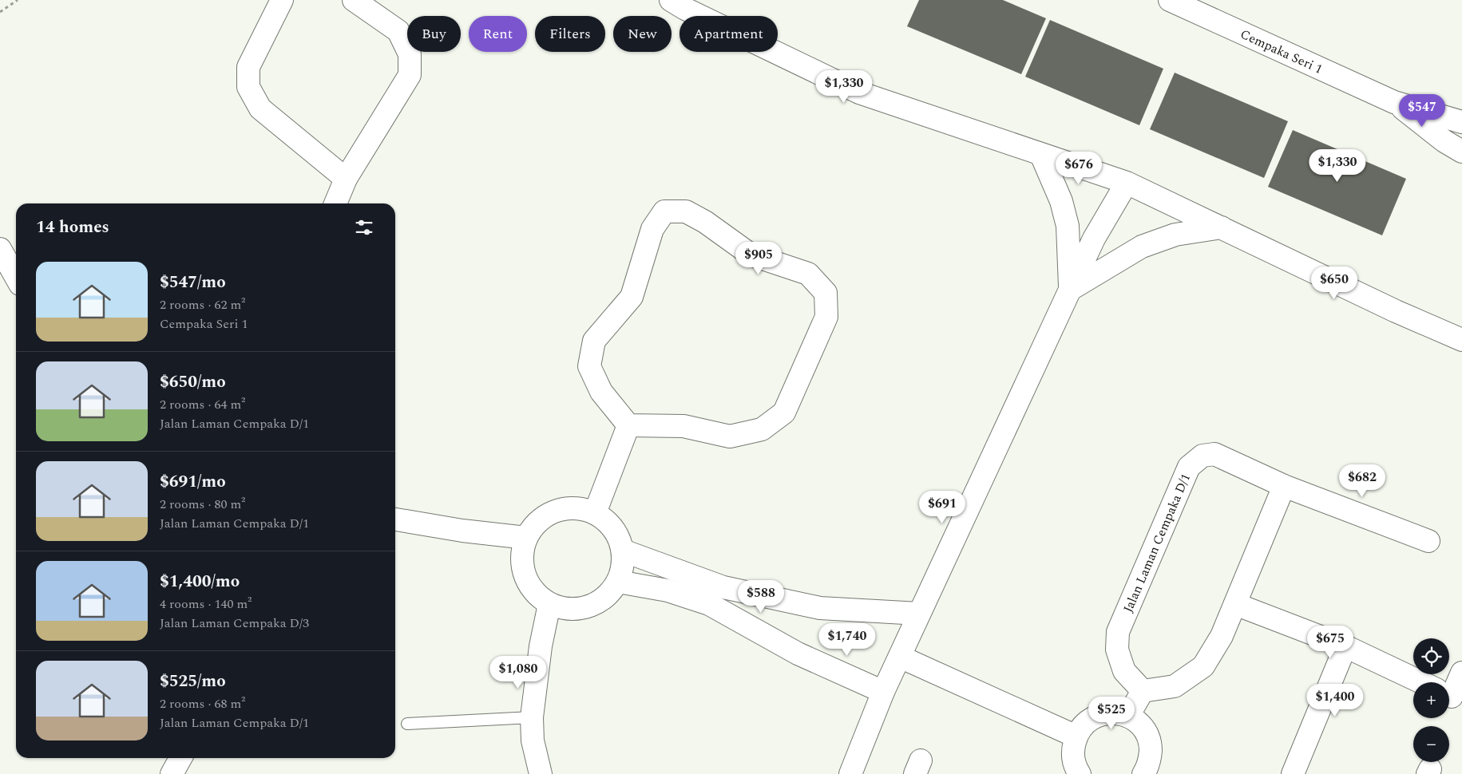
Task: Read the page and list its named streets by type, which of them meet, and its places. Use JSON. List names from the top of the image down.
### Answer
{
  "streets": {
    "street": ["Cempaka Seri 1", "Jalan Laman Cempaka D/1"]
  },
  "page": {
    "chip": [
      "Buy",
      "Rent",
      "Filters",
      "New",
      "Apartment"
    ],
    "price": [
      "$1,330",
      "$547",
      "$1,330",
      "$676",
      "$905",
      "$650",
      "$682",
      "$691",
      "$588",
      "$1,740",
      "$675",
      "$1,080",
      "$1,400",
      "$525"
    ],
    "heading": "14 homes",
    "list": [
      {
        "name": "$547/mo",
        "note": "2 rooms · 62 m² · Cempaka Seri 1"
      },
      {
        "name": "$650/mo",
        "note": "2 rooms · 64 m² · Jalan Laman Cempaka D/1"
      },
      {
        "name": "$691/mo",
        "note": "2 rooms · 80 m² · Jalan Laman Cempaka D/1"
      },
      {
        "name": "$1,400/mo",
        "note": "4 rooms · 140 m² · Jalan Laman Cempaka D/3"
      },
      {
        "name": "$525/mo",
        "note": "2 rooms · 68 m² · Jalan Laman Cempaka D/1"
      }
    ],
    "map_buttons": ["+", "−"]
  }
}
